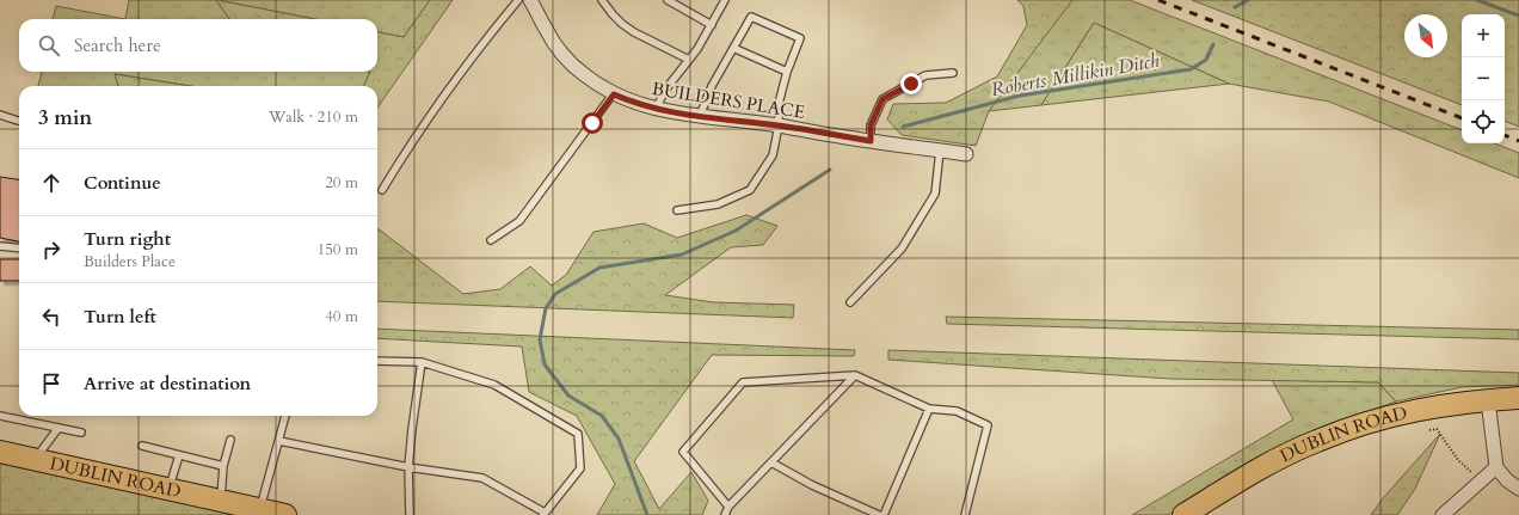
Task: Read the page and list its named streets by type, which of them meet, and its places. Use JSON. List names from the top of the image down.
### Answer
{
  "streets": {
    "main road": ["DUBLIN ROAD"],
    "street": ["BUILDERS PLACE"]
  },
  "water": ["Roberts Millikin Ditch"],
  "north": "bottom right",
  "page": {
    "map_buttons": ["+", "−"],
    "search": "Search here",
    "heading": ["3 min", "Walk · 210 m"],
    "list": [
      ["Continue", "20 m"],
      ["Turn right", "Builders Place", "150 m"],
      ["Turn left", "40 m"],
      "Arrive at destination"
    ]
  }
}
